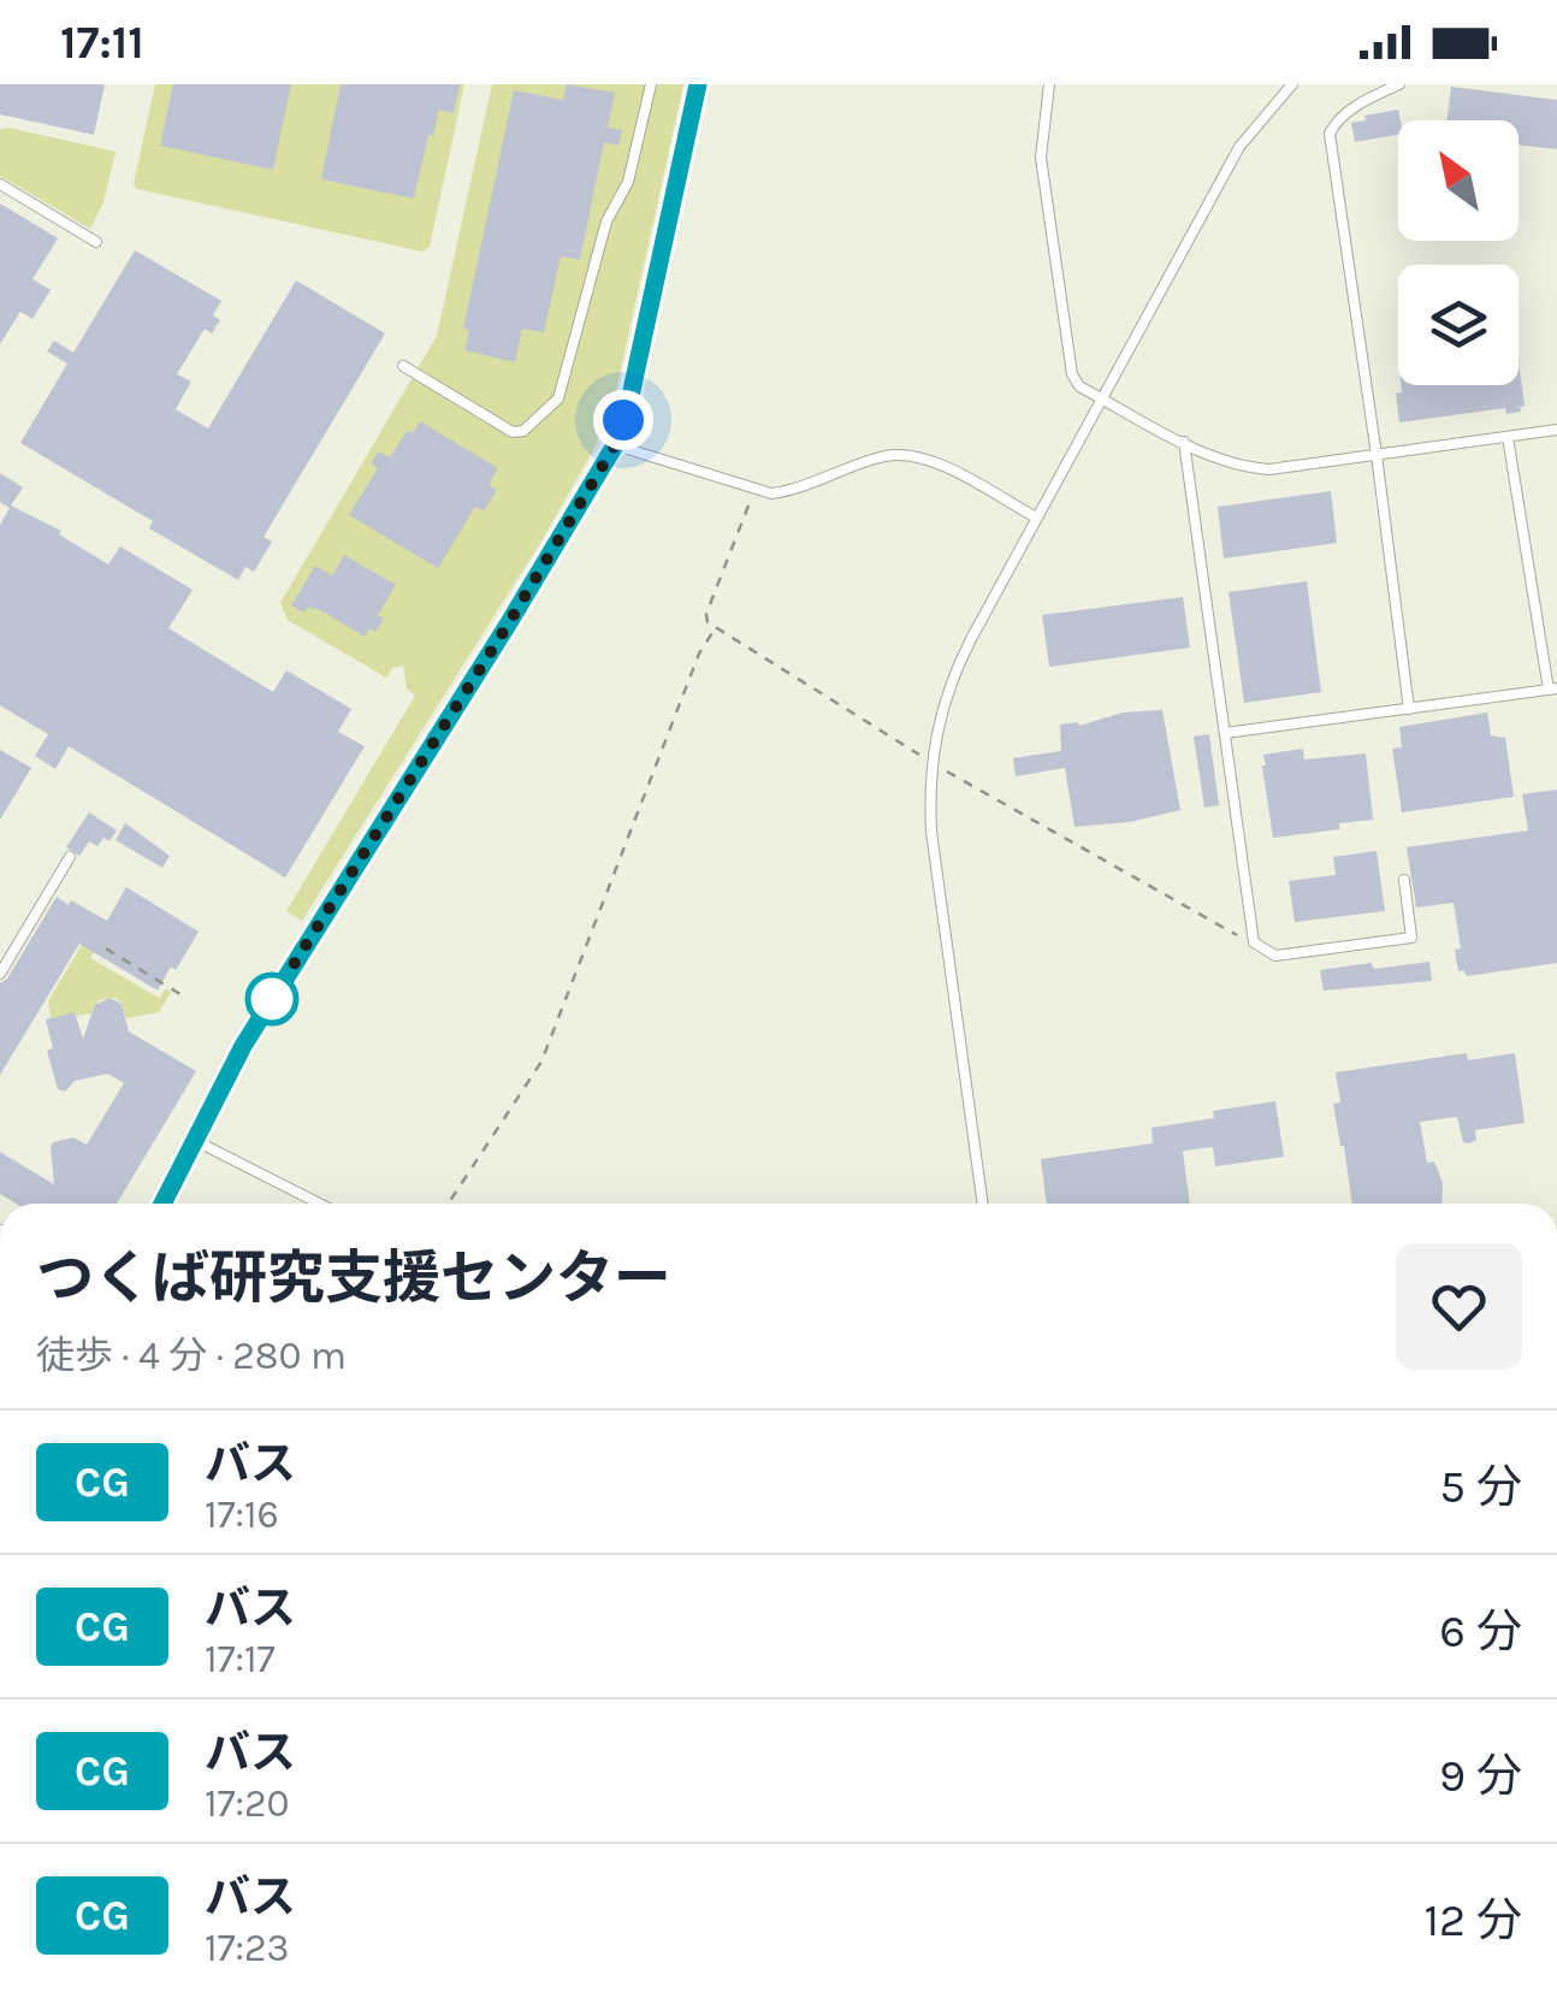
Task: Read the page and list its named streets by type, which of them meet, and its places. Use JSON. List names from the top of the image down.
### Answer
{
  "lines": ["bus line CG"],
  "north": "top left",
  "page": {
    "status": "17:11",
    "heading": ["つくば研究支援センター", "徒歩 · 4 分 · 280 m"],
    "list": [
      {
        "mark": "CG",
        "name": "バス",
        "note": "17:16",
        "value": "5 分"
      },
      {
        "mark": "CG",
        "name": "バス",
        "note": "17:17",
        "value": "6 分"
      },
      {
        "mark": "CG",
        "name": "バス",
        "note": "17:20",
        "value": "9 分"
      },
      {
        "mark": "CG",
        "name": "バス",
        "note": "17:23",
        "value": "12 分"
      }
    ]
  }
}
